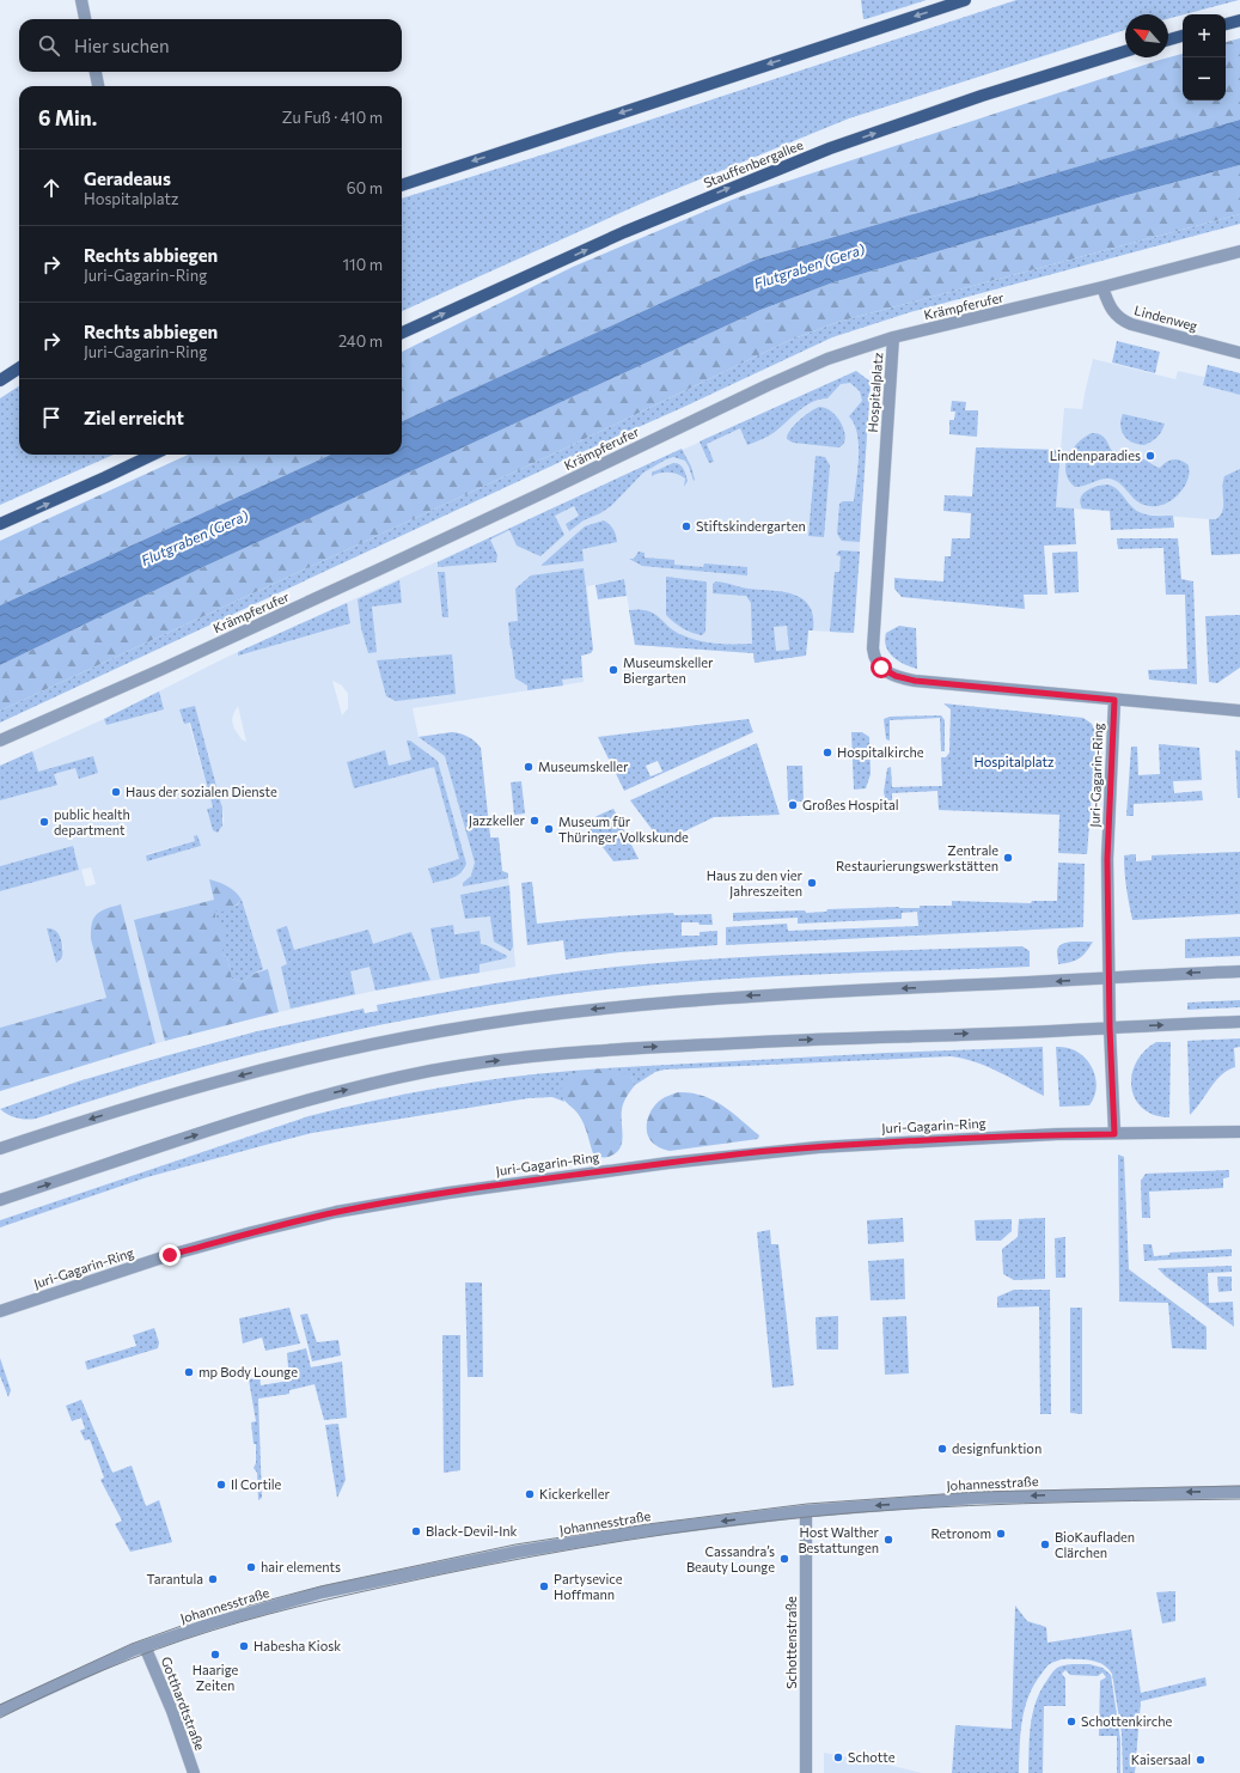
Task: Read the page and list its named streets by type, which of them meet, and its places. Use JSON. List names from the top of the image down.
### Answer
{
  "streets": {
    "main road": ["Stauffenbergallee"],
    "street": [
      "Krämpferufer",
      "Lindenweg",
      "Hospitalplatz",
      "Juri-Gagarin-Ring",
      "Johannesstraße",
      "Schottenstraße",
      "Gotthardtstraße"
    ]
  },
  "crossings": [
    ["Krämpferufer", "Lindenweg"],
    ["Krämpferufer", "Hospitalplatz"],
    ["Hospitalplatz", "Juri-Gagarin-Ring"],
    ["Johannesstraße", "Schottenstraße"],
    ["Johannesstraße", "Gotthardtstraße"]
  ],
  "one_way": ["Johannesstraße"],
  "water": ["Flutgraben (Gera)"],
  "parks": ["Hospitalplatz"],
  "places": [
    "Lindenparadies",
    "Stiftskindergarten",
    "Museumskeller Biergarten",
    "Hospitalkirche",
    "Museumskeller",
    "Haus der sozialen Dienste",
    "Großes Hospital",
    "Jazzkeller",
    "public health department",
    "Museum für Thüringer Volkskunde",
    "Zentrale Restaurierungswerkstätten",
    "Haus zu den vier Jahreszeiten",
    "mp Body Lounge",
    "designfunktion",
    "Il Cortile",
    "Kickerkeller",
    "Black-Devil-Ink",
    "Retronom",
    "Host Walther Bestattungen",
    "BioKaufladen Clärchen",
    "Cassandra’s Beauty Lounge",
    "hair elements",
    "Tarantula",
    "Partysevice Hoffmann",
    "Habesha Kiosk",
    "Haarige Zeiten",
    "Schottenkirche",
    "Schotte",
    "Kaisersaal"
  ],
  "north": "top left",
  "page": {
    "map_buttons": ["+", "−"],
    "search": "Hier suchen",
    "heading": ["6 Min.", "Zu Fuß · 410 m"],
    "list": [
      ["Geradeaus", "Hospitalplatz", "60 m"],
      ["Rechts abbiegen", "Juri-Gagarin-Ring", "110 m"],
      ["Rechts abbiegen", "Juri-Gagarin-Ring", "240 m"],
      "Ziel erreicht"
    ]
  }
}
